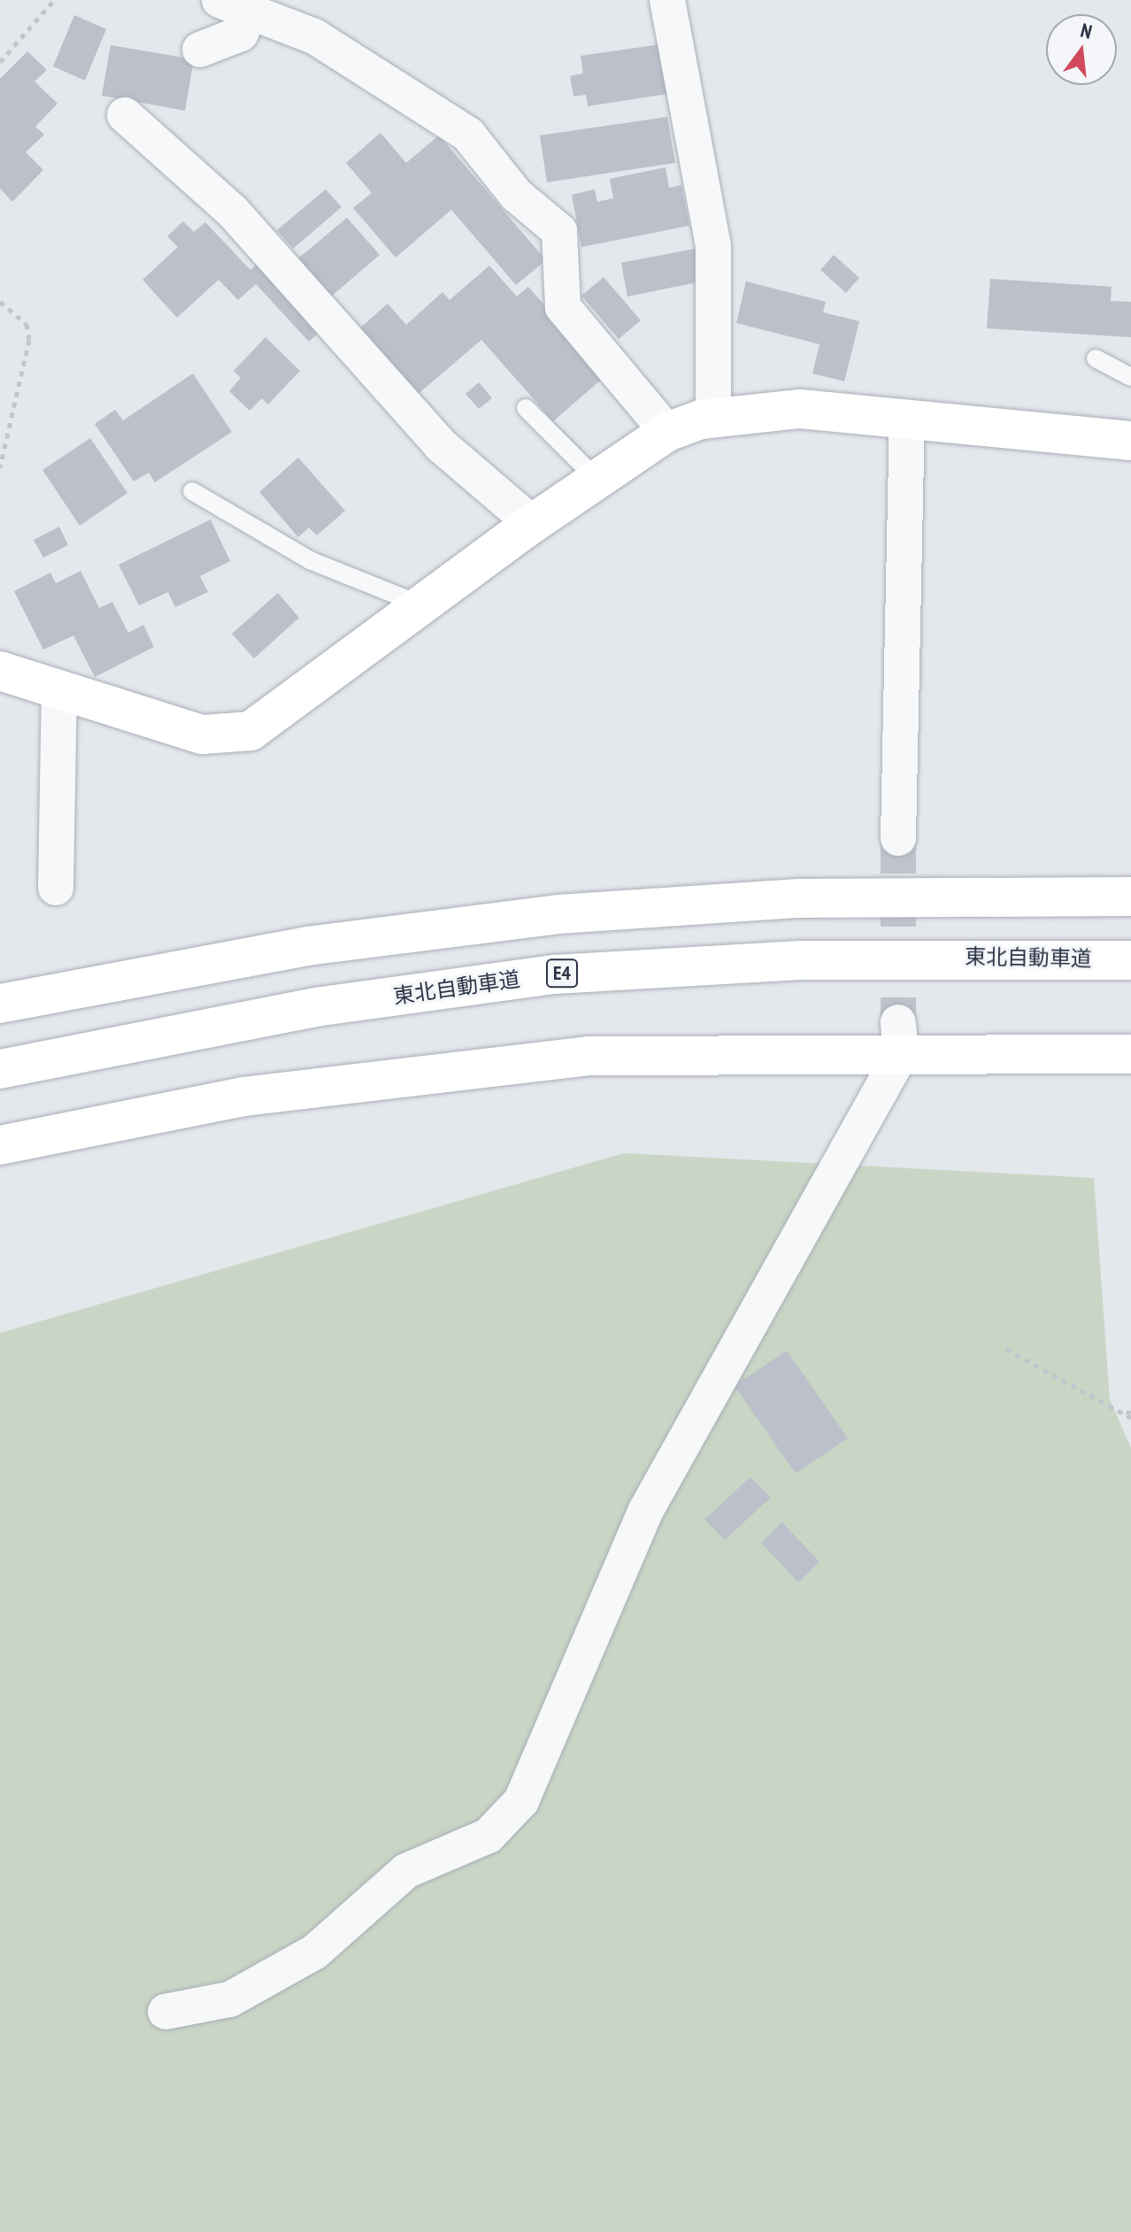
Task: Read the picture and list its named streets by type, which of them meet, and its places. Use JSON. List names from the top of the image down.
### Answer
{
  "streets": {
    "main road": ["東北自動車道", "E4"]
  },
  "north": "top"
}
